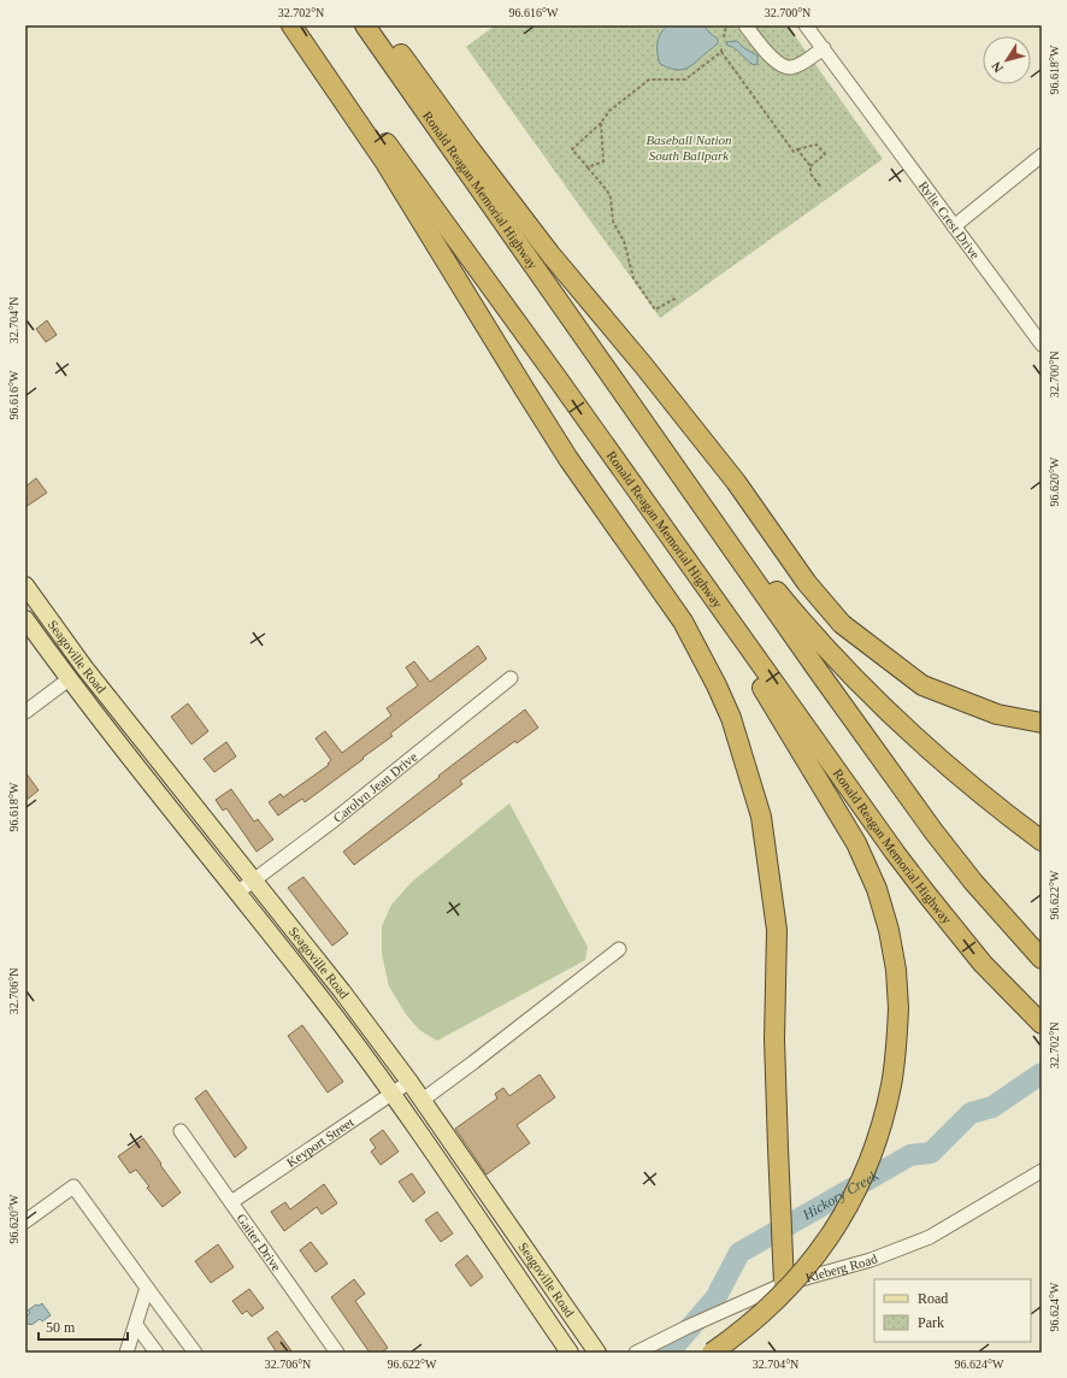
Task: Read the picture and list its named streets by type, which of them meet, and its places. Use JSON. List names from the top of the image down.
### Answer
{
  "streets": {
    "highway": ["Ronald Reagan Memorial Highway"],
    "main road": ["Seagoville Road"],
    "street": [
      "Rylie Crest Drive",
      "Carolyn Jean Drive",
      "Keyport Street",
      "Gaiter Drive",
      "Kleberg Road"
    ]
  },
  "crossings": [
    ["Seagoville Road", "Carolyn Jean Drive"],
    ["Seagoville Road", "Keyport Street"],
    ["Keyport Street", "Gaiter Drive"]
  ],
  "water": ["Hickory Creek"],
  "parks": ["Baseball Nation South Ballpark"],
  "legend": ["Road", "Park"],
  "scale_bar": "50 m",
  "north": "bottom left",
  "coordinates": [
    "32.702°N",
    "96.616°W",
    "32.700°N",
    "96.618°W",
    "32.704°N",
    "96.620°W",
    "96.622°W",
    "32.706°N",
    "96.624°W"
  ]
}
